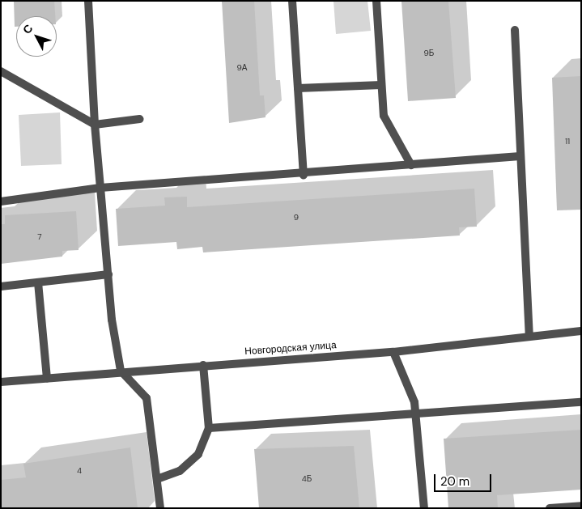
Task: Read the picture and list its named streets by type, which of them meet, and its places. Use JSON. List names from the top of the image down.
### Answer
{
  "streets": {
    "street": ["Новгородская улица"]
  },
  "house_numbers": [
    "9Б",
    "9А",
    "11",
    "9",
    "7",
    "4",
    "4Б"
  ],
  "scale_bar": "20 m",
  "north": "top left"
}
